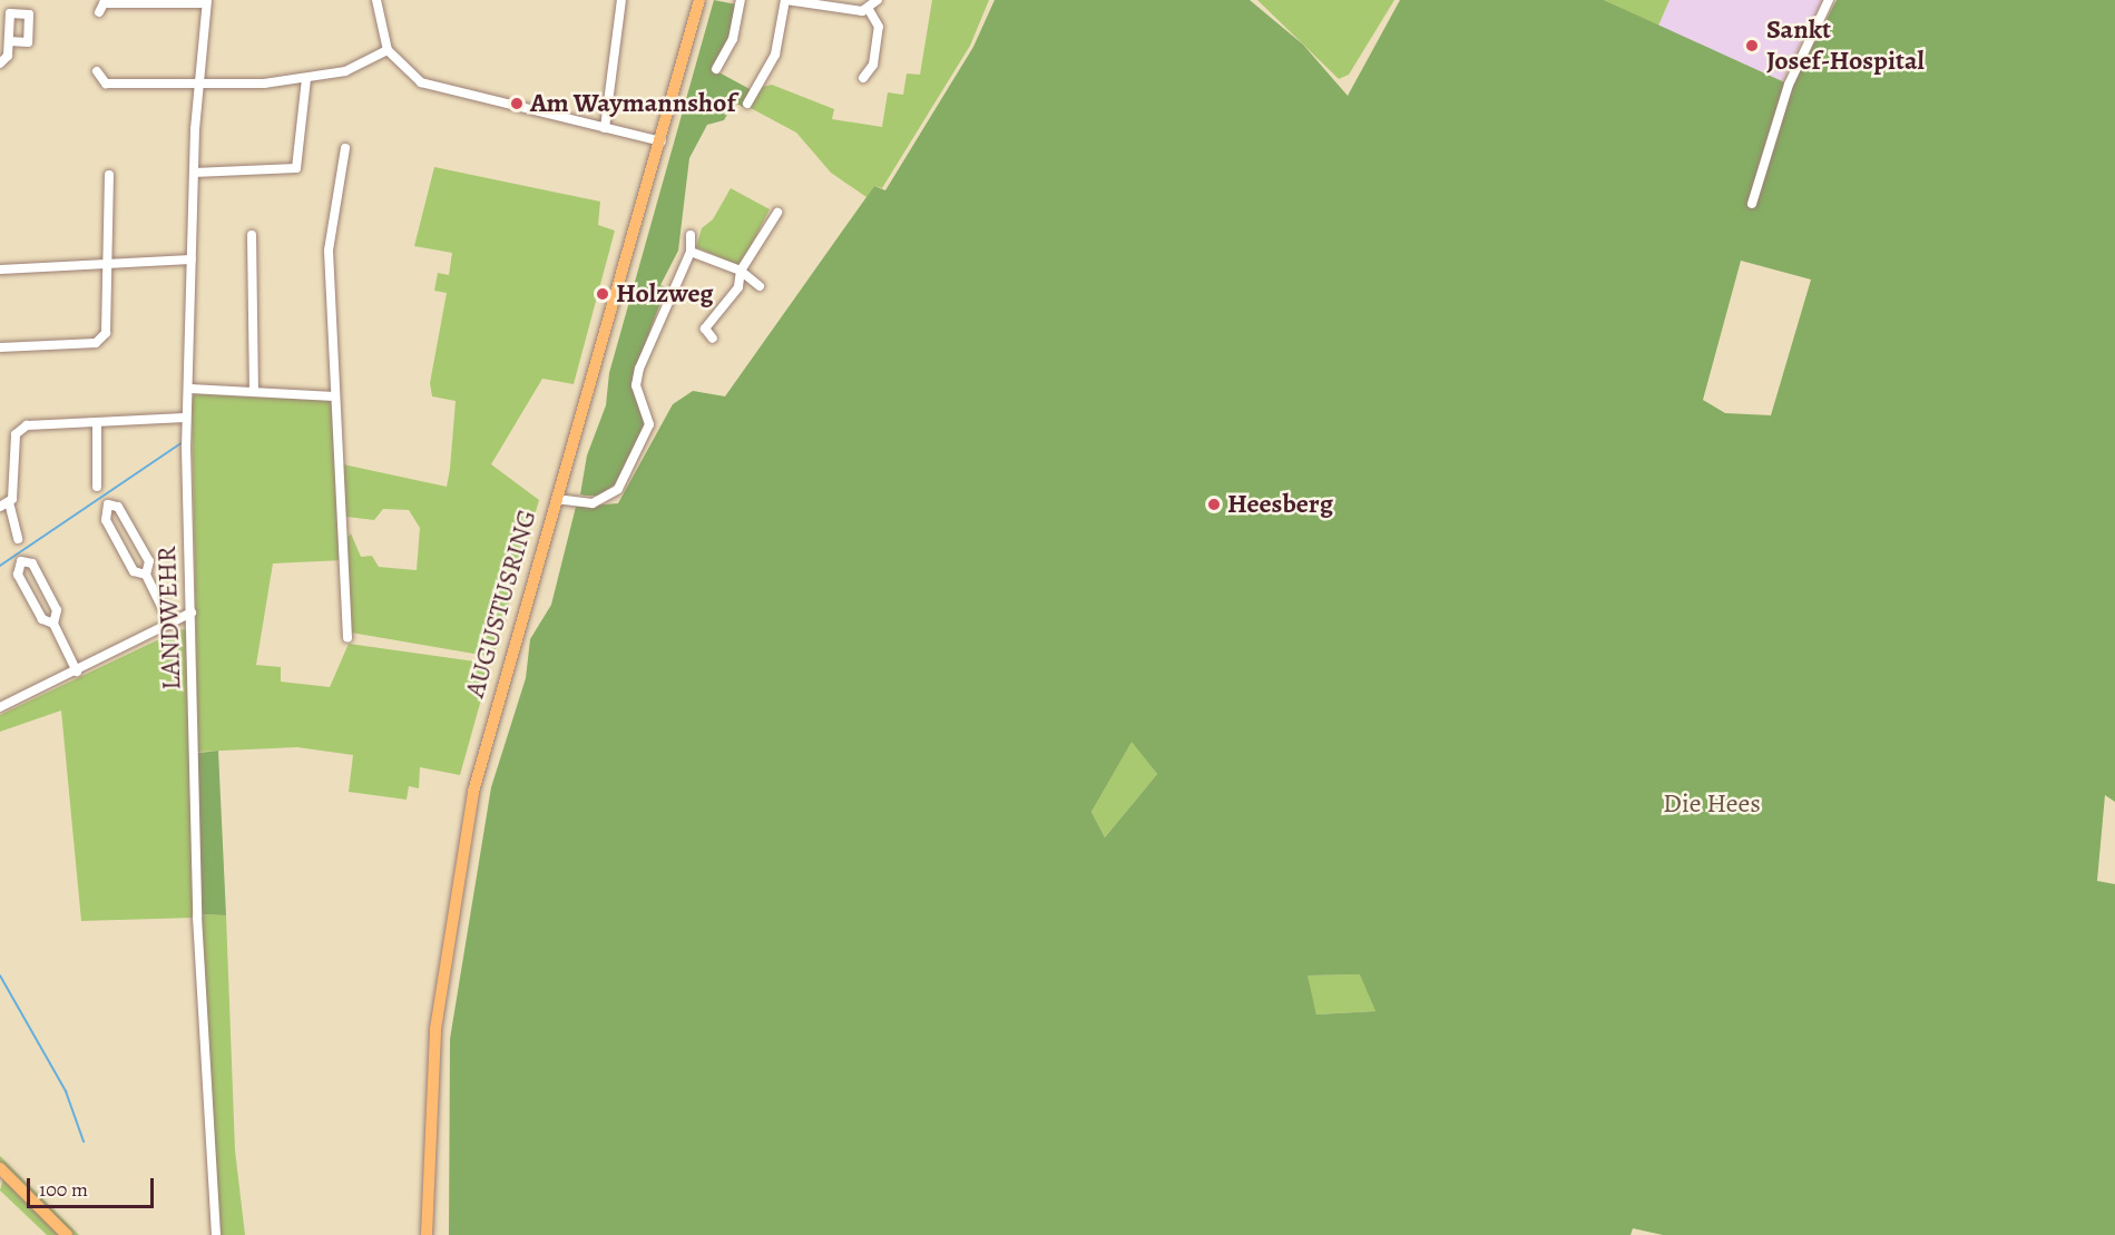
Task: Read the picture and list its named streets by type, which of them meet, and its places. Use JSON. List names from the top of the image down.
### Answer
{
  "streets": {
    "main road": ["AUGUSTUSRING"],
    "street": ["LANDWEHR"]
  },
  "parks": ["Die Hees"],
  "places": [
    "Sankt Josef-Hospital",
    "Am Waymannshof",
    "Holzweg",
    "Heesberg"
  ],
  "scale_bar": "100 m"
}
